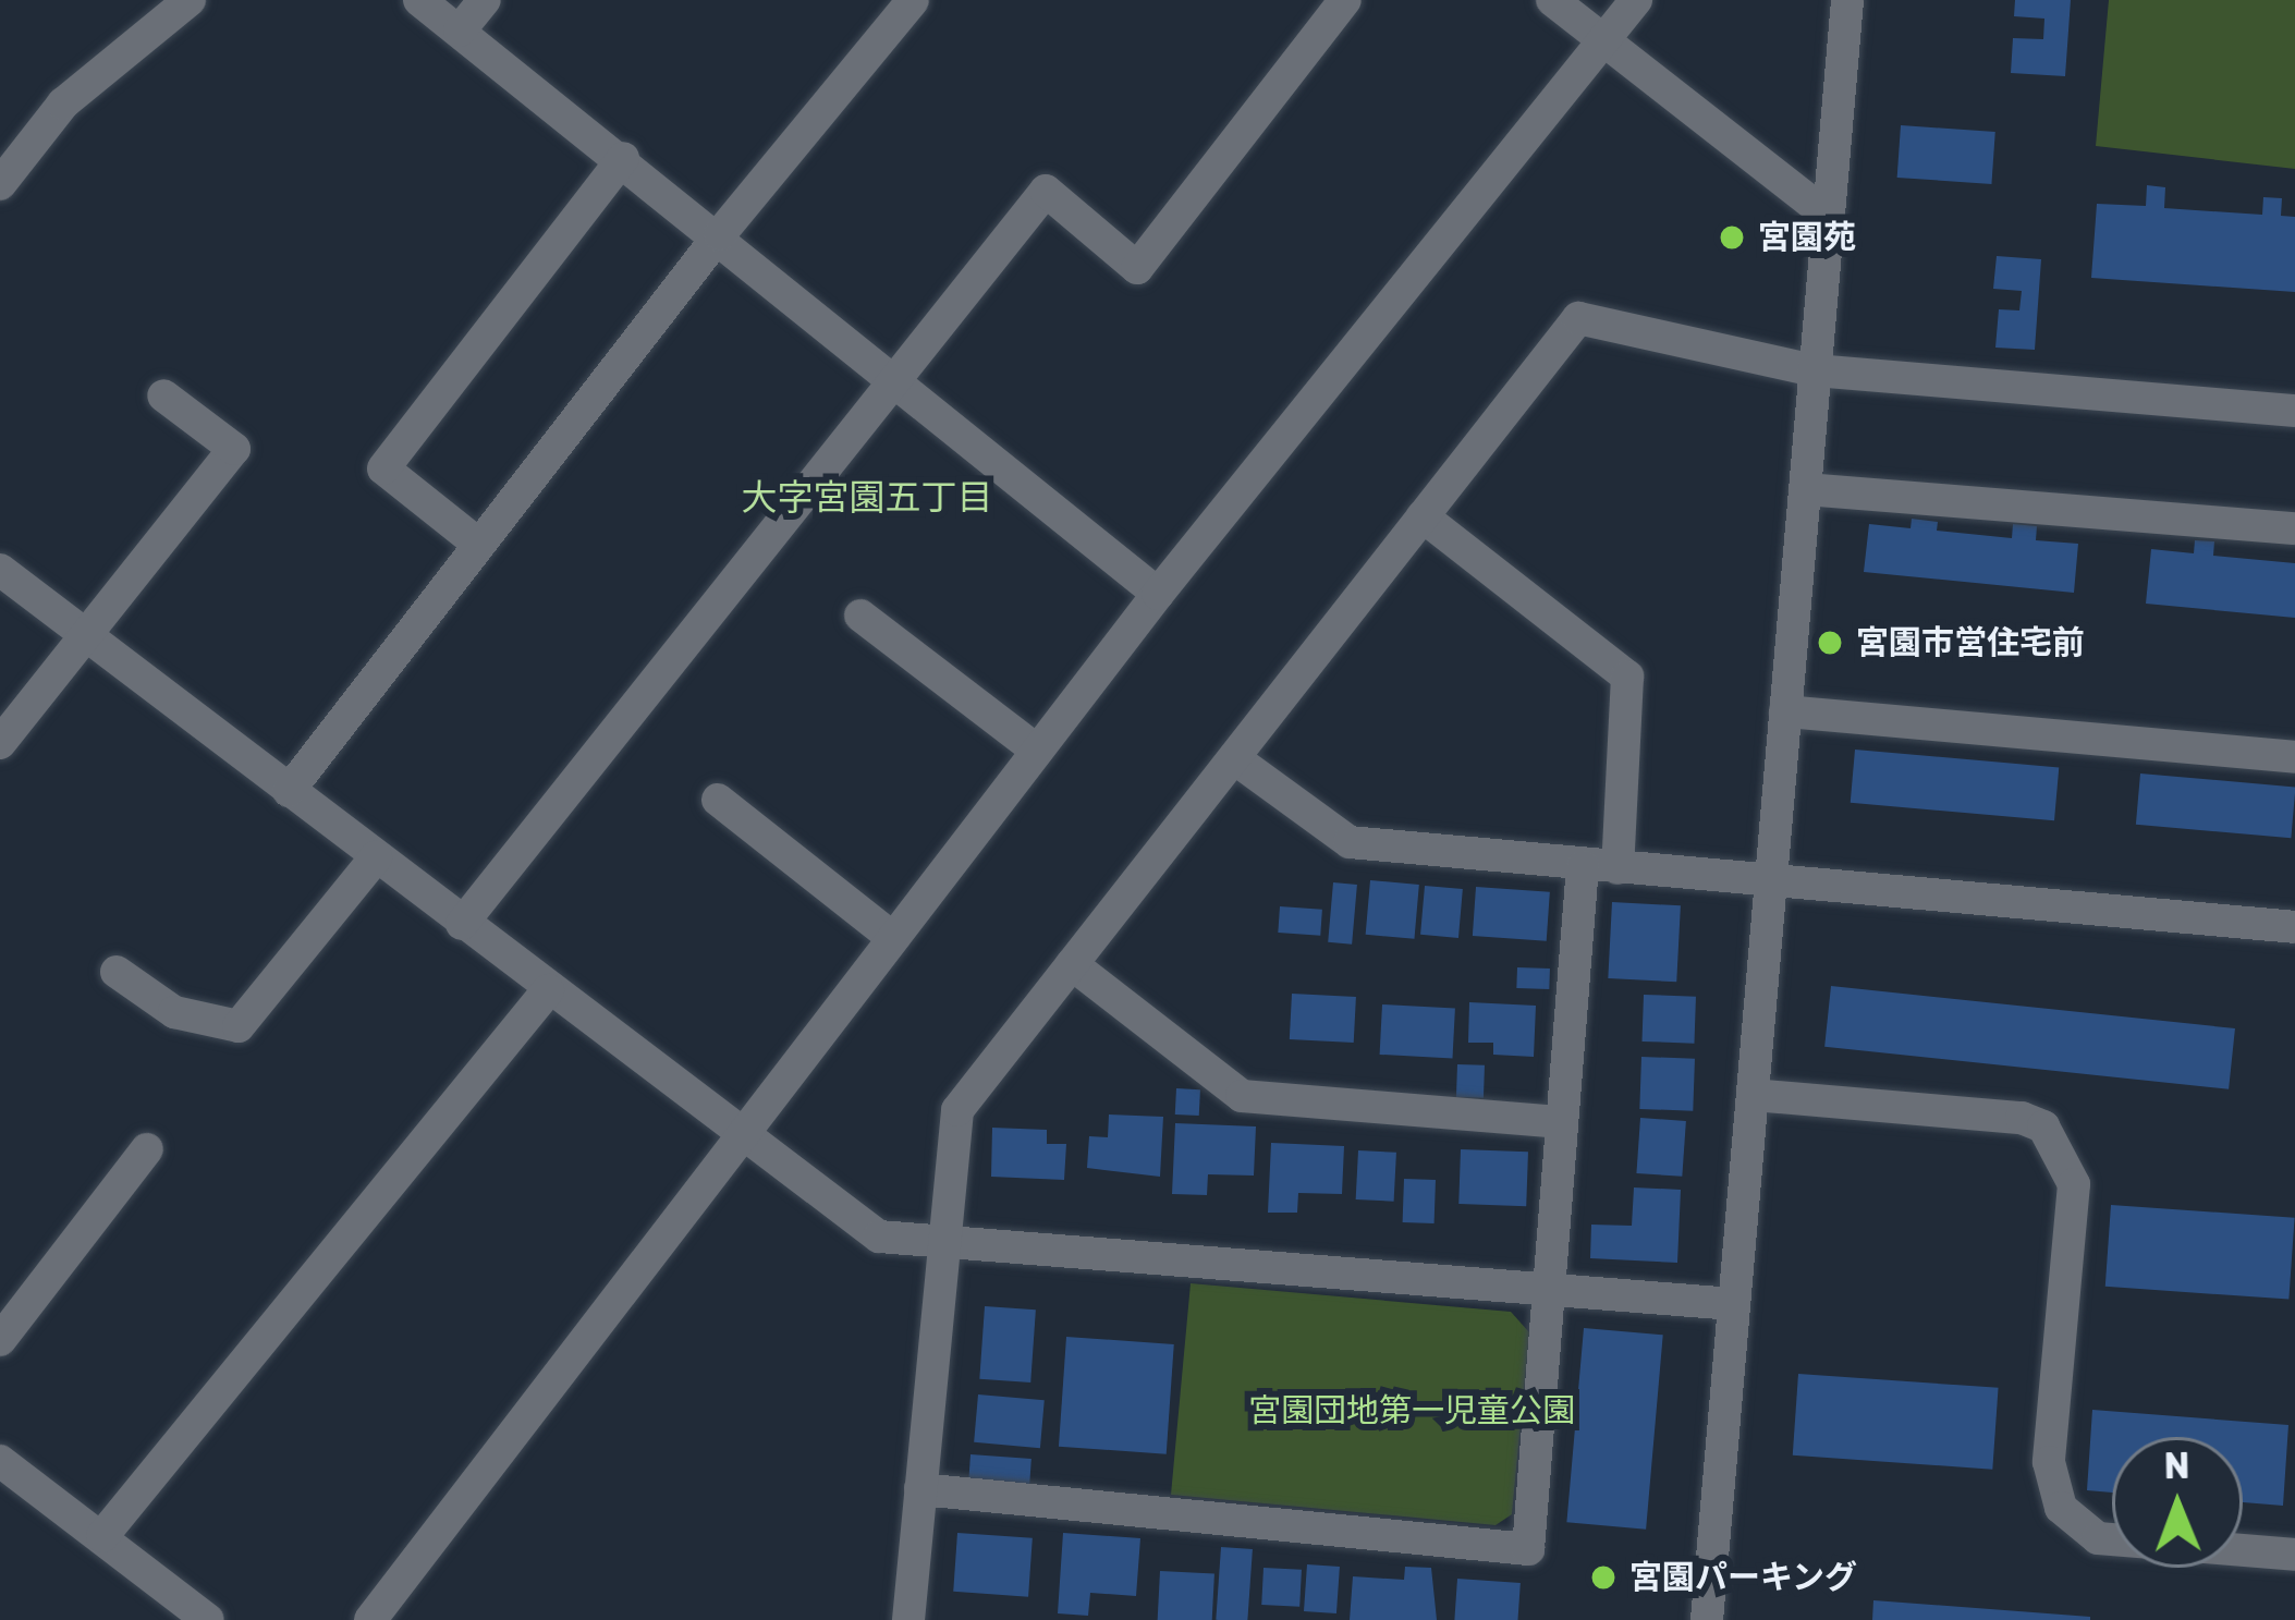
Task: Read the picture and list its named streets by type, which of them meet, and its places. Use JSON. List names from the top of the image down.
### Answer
{
  "districts": ["大字宮園五丁目"],
  "parks": ["宮園団地第一児童公園"],
  "places": ["宮園苑", "宮園市営住宅前", "宮園パーキング"],
  "north": "top"
}
